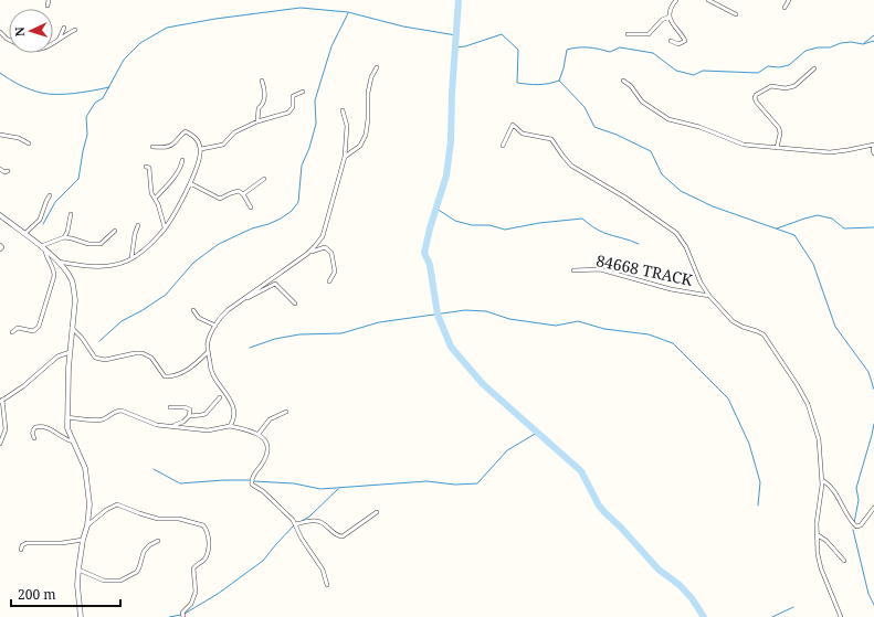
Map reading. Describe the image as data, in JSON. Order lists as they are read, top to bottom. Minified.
{"streets":{"street":["84668 TRACK"]},"scale_bar":"200 m","north":"left"}
